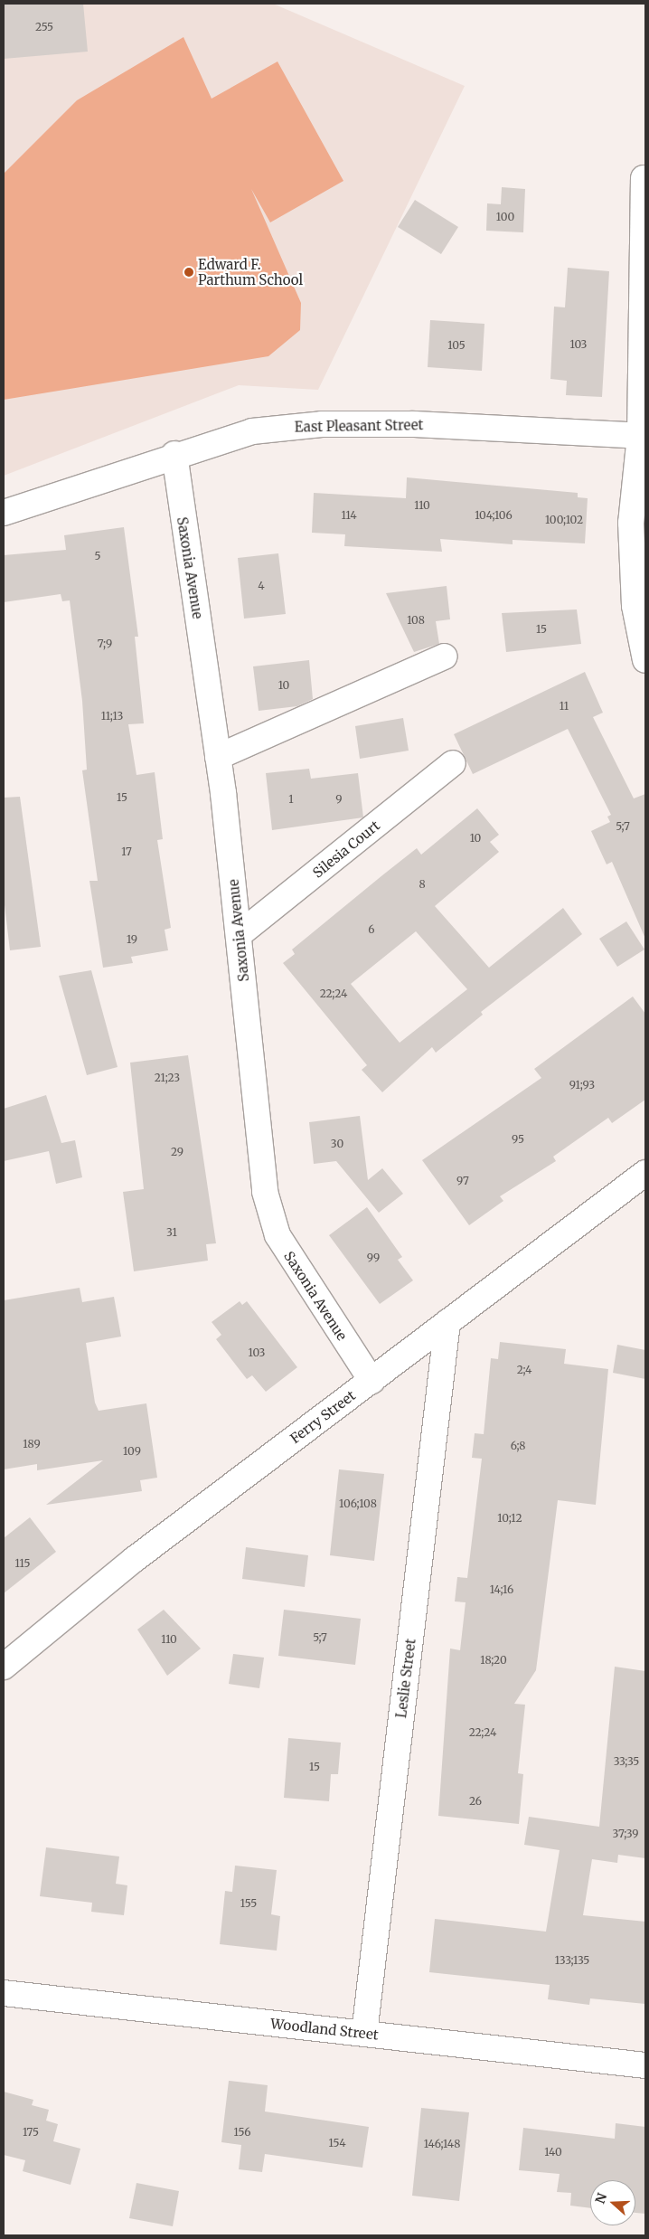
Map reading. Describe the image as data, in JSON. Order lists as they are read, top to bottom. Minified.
{"streets":{"street":["East Pleasant Street","Saxonia Avenue","Silesia Court","Ferry Street","Leslie Street","Woodland Street"]},"crossings":[["East Pleasant Street","Saxonia Avenue"],["Saxonia Avenue","Silesia Court"],["Saxonia Avenue","Ferry Street"],["Ferry Street","Leslie Street"],["Leslie Street","Woodland Street"]],"places":["Edward F. Parthum School"],"house_numbers":["255","100","103","105","110","114","104;106","100;102","5","4","108","15","7;9","10","11","11;13","15","1","9","5;7","10","17","8","6","19","22;24","21;23","91;93","95","30","29","97","31","99","103","2;4","189","6;8","109","106;108","10;12","115","14;16","5;7","110","18;20","22;24","33;35","15","26","37;39","155","133;135","175","156","154","146;148","140"],"north":"left"}
